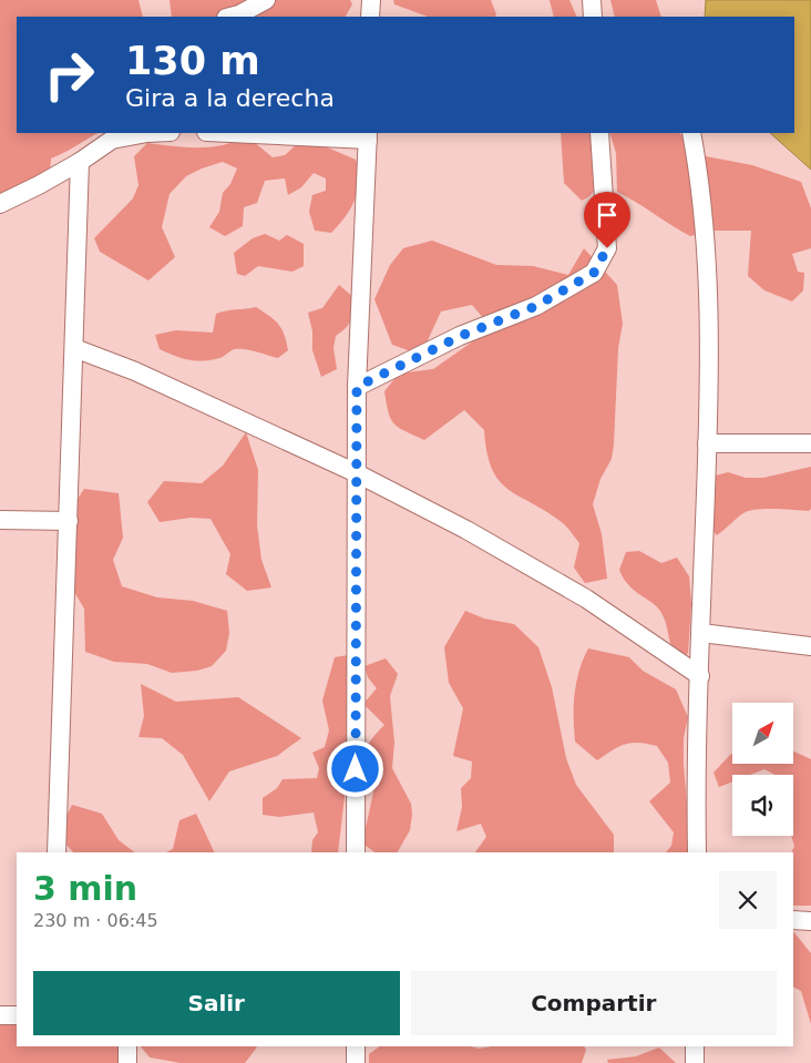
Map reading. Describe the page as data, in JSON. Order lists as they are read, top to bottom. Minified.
{"north":"top right","page":{"turn":["130 m","Gira a la derecha"],"heading":["3 min","230 m · 06:45"],"buttons":["Salir","Compartir"]}}
